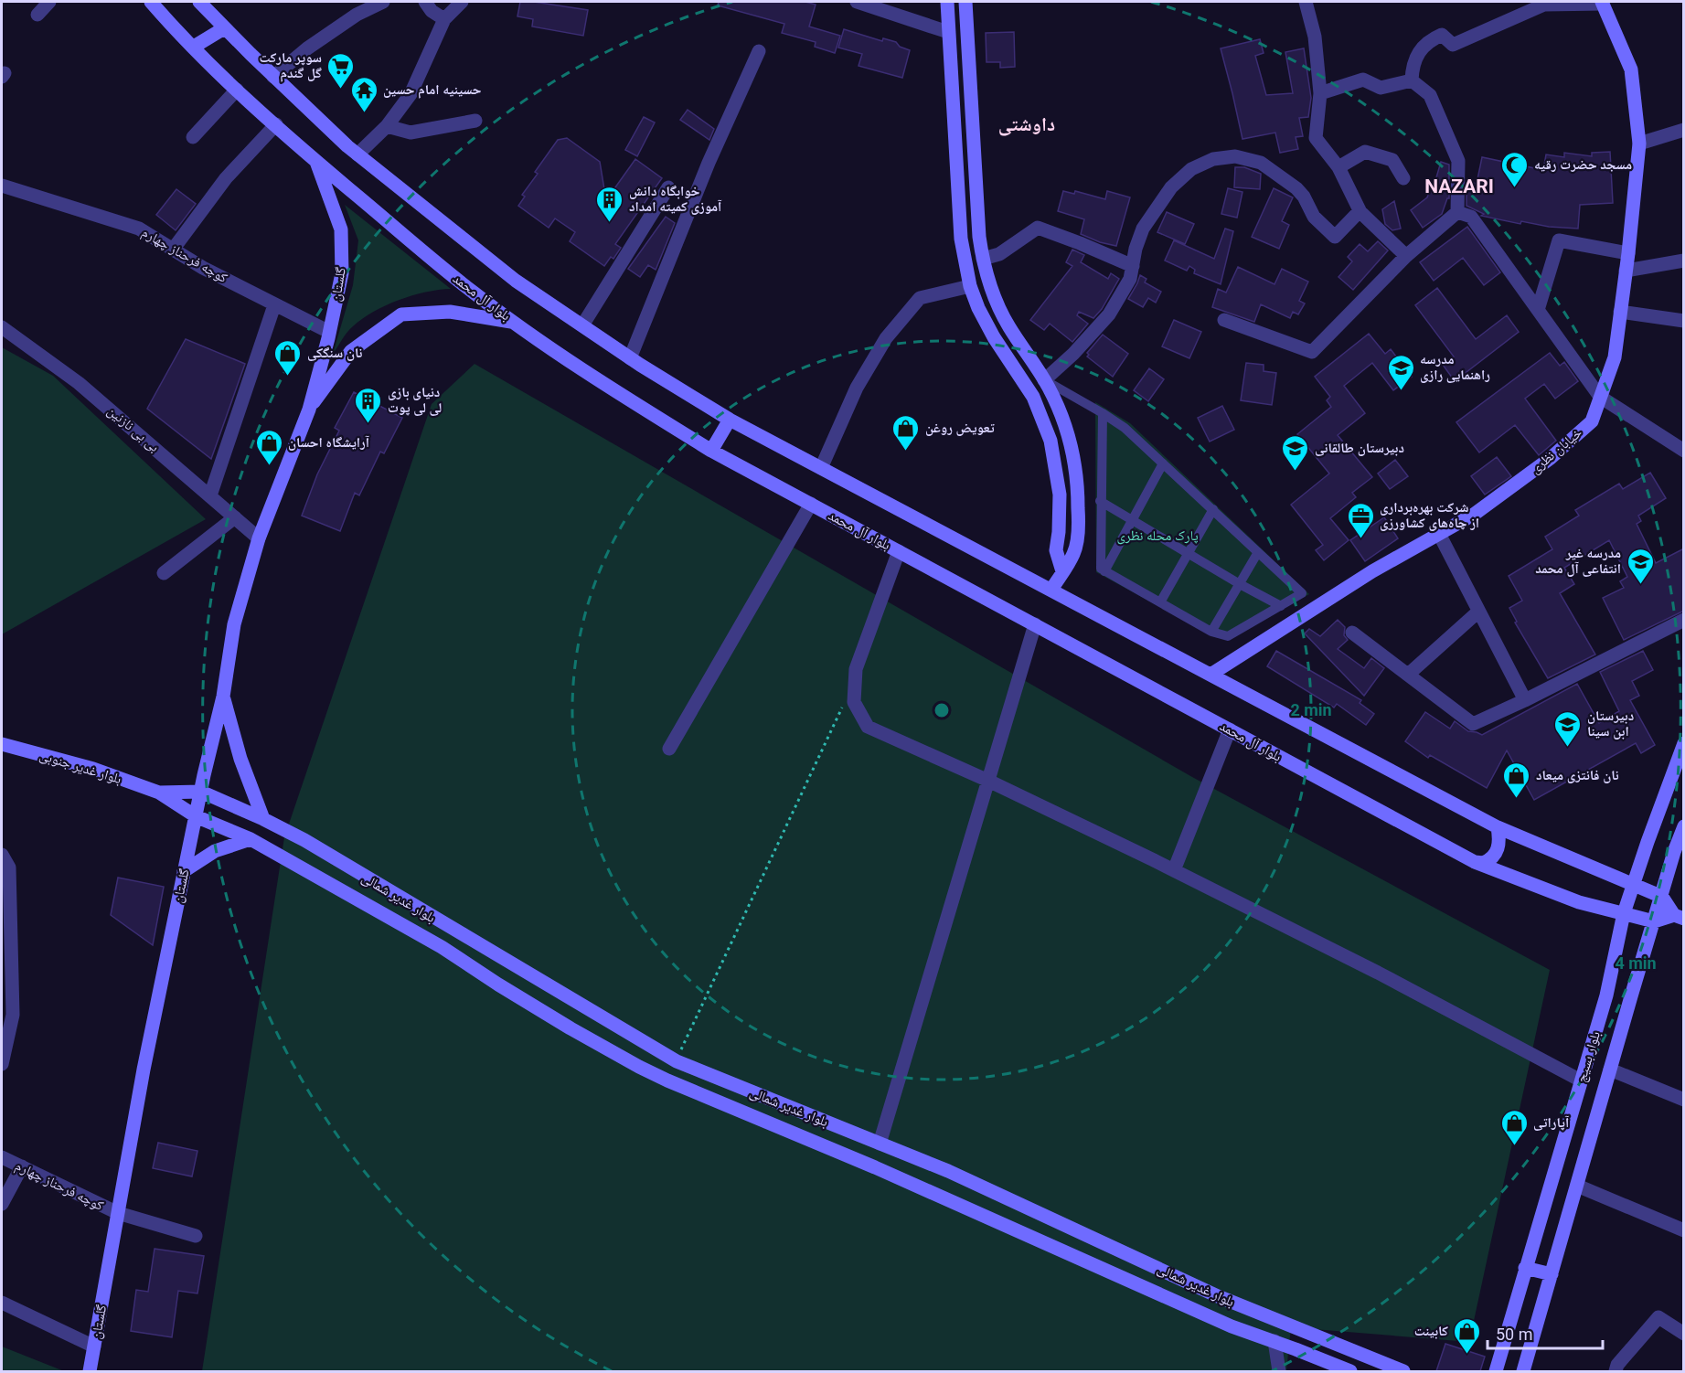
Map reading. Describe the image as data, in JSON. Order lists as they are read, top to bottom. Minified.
{"streets":{"main road":["گلستان","بلوار آل محمد","خیابان نظری","بلوار غدیر جنوبی","بلوار غدیر شمالی","بلوار بسیج"],"street":["کوچه فرحناز چهارم","بی بی نازنین"]},"crossings":[["کوچه فرحناز چهارم","گلستان"],["گلستان","بلوار آل محمد"],["گلستان","بی بی نازنین"],["گلستان","بلوار غدیر جنوبی"],["گلستان","بلوار غدیر شمالی"],["بلوار آل محمد","بلوار بسیج"],["بلوار غدیر جنوبی","بلوار غدیر شمالی"]],"districts":["داوشتی","NAZARI"],"parks":["پارک محله نظری"],"places":{"supermarket":["سوپر مارکت گل گندم"],"temple":["حسینیه امام حسین"],"mosque":["مسجد حضرت رقیه"],"building":["خوابگاه دانش آموزی کمیته امداد","دنیای بازی لی لی پوت"],"shop":["نان سنگکی","تعویض روغن","آرایشگاه احسان","نان فانتزی میعاد","آپاراتی","کابینت"],"school or university":["مدرسه راهنمایی رازی","دبیرستان طالقانی","مدرسه غیر انتفاعی آل محمد","دبیرستان ابن سینا"],"office":["شرکت بهره‌برداری از چاه‌های کشاورزی"]},"scale_bar":"50 m","rings":["2 min","4 min"]}
